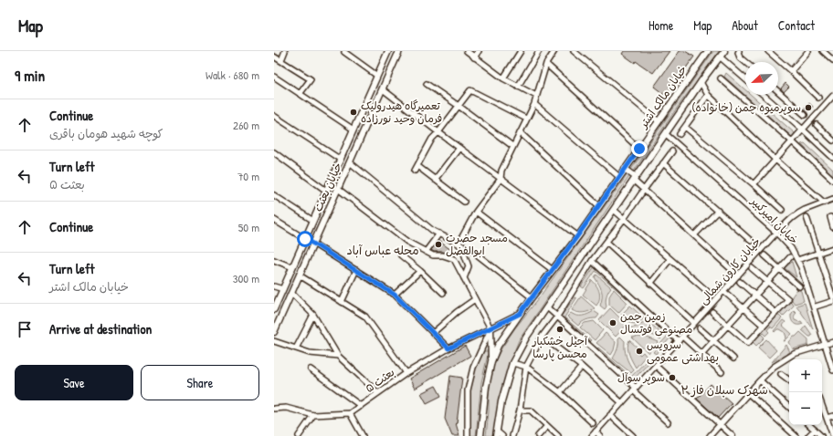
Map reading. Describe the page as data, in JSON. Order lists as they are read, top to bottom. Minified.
{"streets":{"main road":["خیابان مالک اشتر","خیابان بعثت"],"street":["خیابان امیرکبیر","خیابان کارون شمالی","بعثت ۵"]},"crossings":[["خیابان مالک اشتر","خیابان امیرکبیر"],["خیابان امیرکبیر","خیابان کارون شمالی"]],"districts":["محله عباس آباد","شهرک سبلان فاز ۲"],"places":["سوپرمیوه چمن (خانواده)","تعمیرگاه هیدرولیک فرمان وحید نورزاده","مسجد حضرت ابوالفضل","زمین چمن مصنوعی فوتسال","آجیل خشکبار محسن پارسا","سرویس بهداشتی عمومی","سوپر سوآل"],"north":"bottom left","page":{"header":"Map","nav":["Home","Map","About","Contact"],"heading":["9 min","Walk · 680 m"],"list":[["Continue","کوچه شهید هومان باقری","260 m"],["Turn left","بعثت ۵","70 m"],["Continue","50 m"],["Turn left","خیابان مالک اشتر","300 m"],"Arrive at destination"],"buttons":["Save","Share"],"map_buttons":["+","−"]}}
